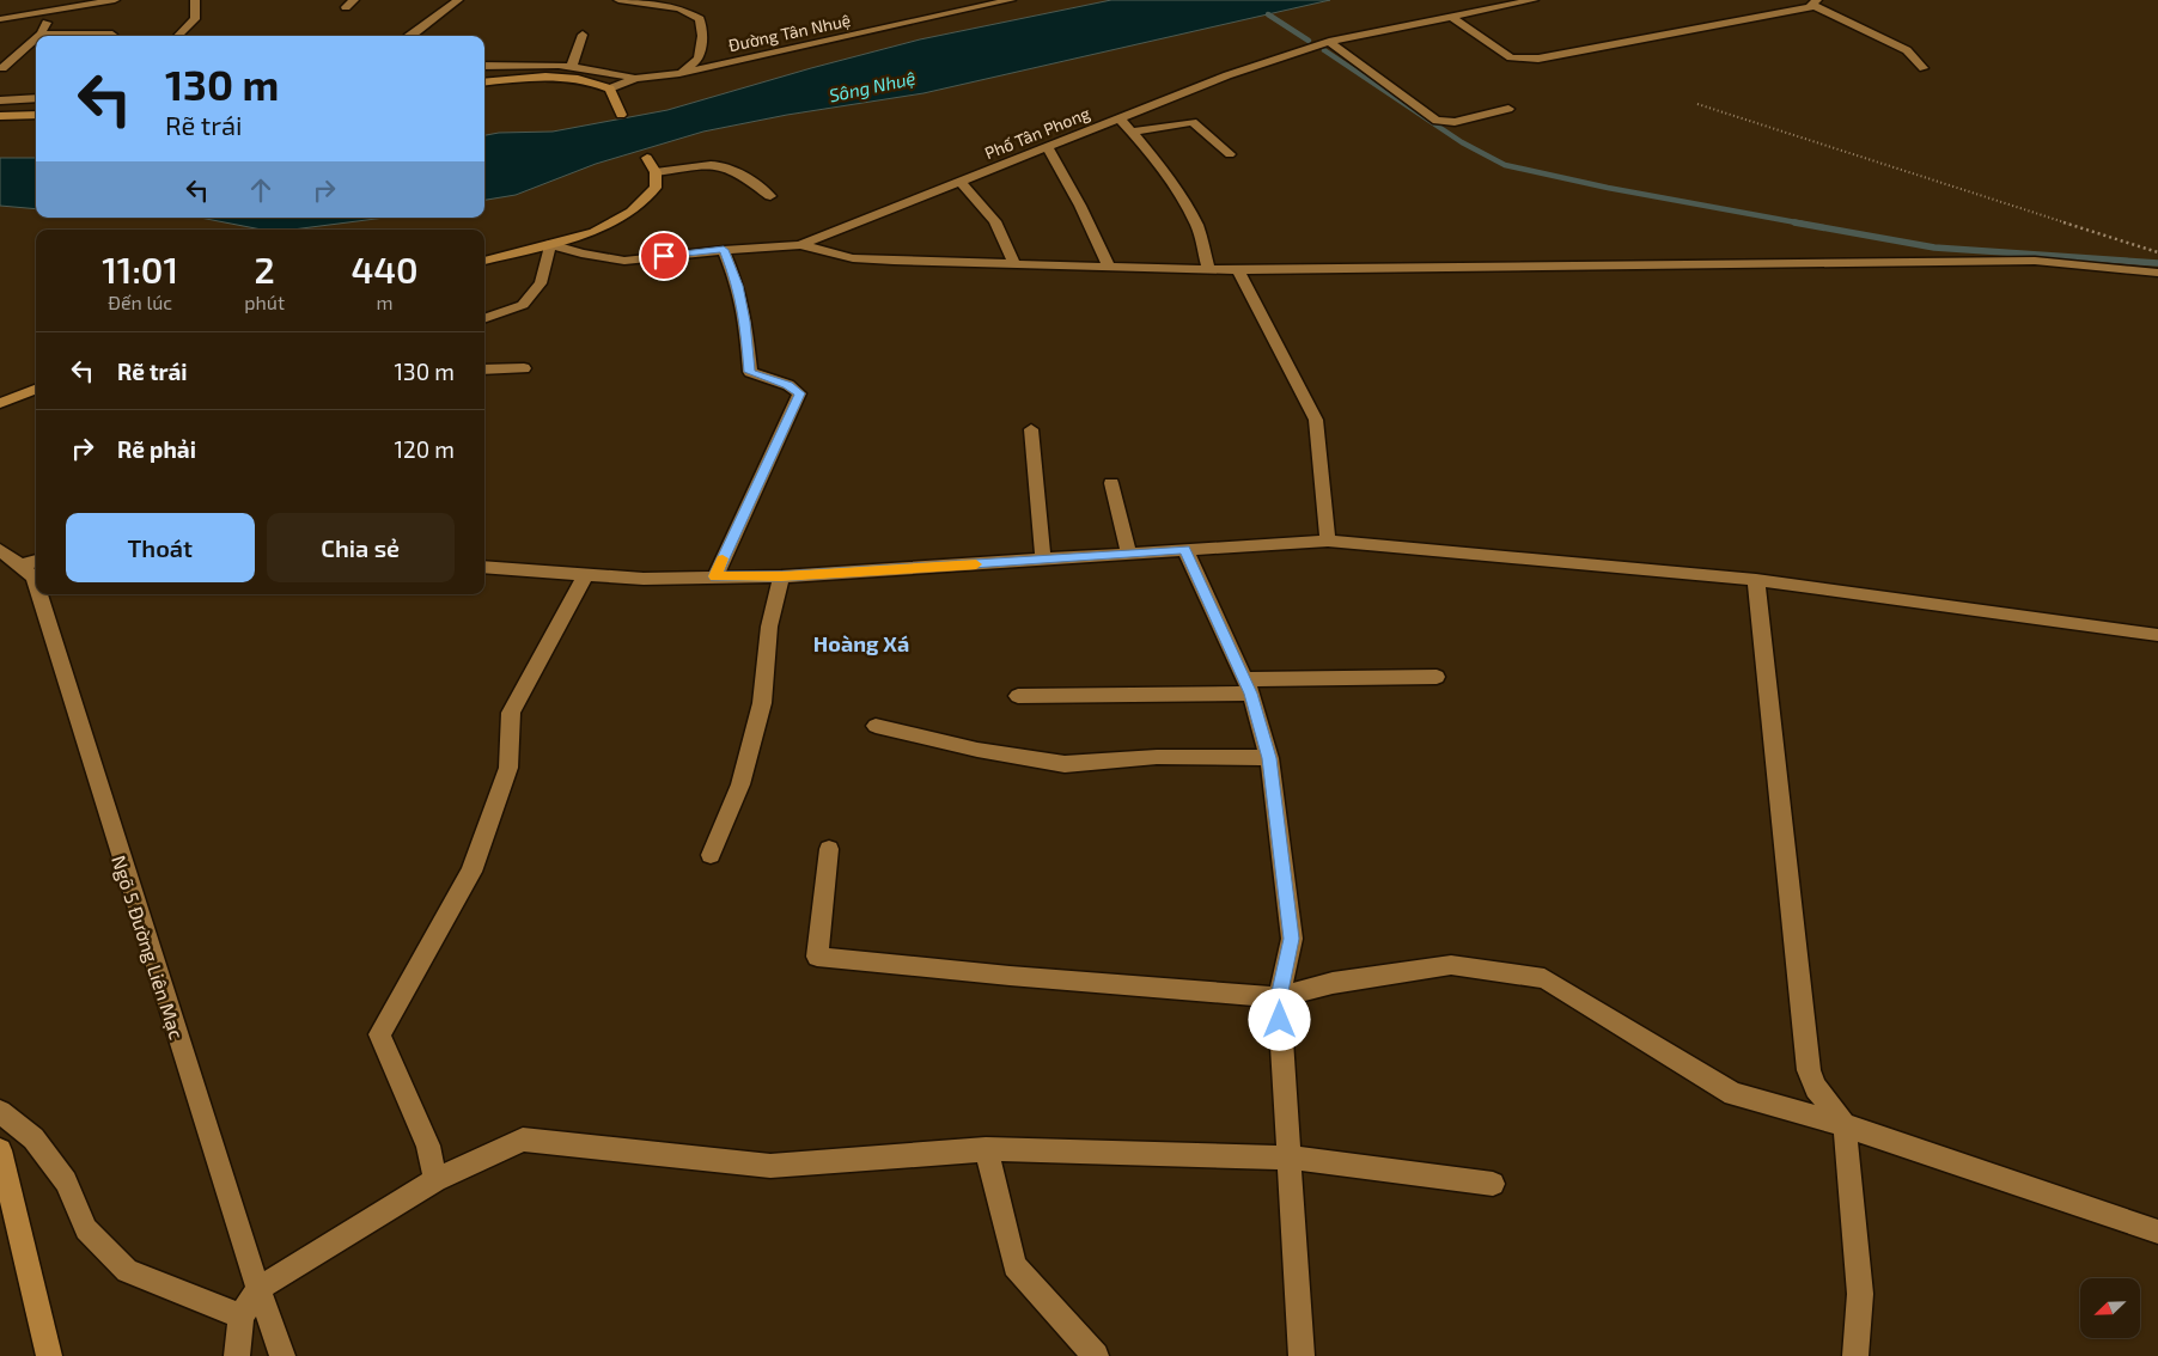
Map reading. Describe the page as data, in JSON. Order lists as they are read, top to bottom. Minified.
{"streets":{"street":["Đường Tân Nhuệ","Phố Tân Phong","Ngõ 5 Đường Liên Mạc"]},"districts":["Hoàng Xá"],"water":["Sông Nhuệ"],"north":"bottom left","page":{"turn":["130 m","Rẽ trái"],"eta":["11:01","Đến lúc","2","phút","440","m"],"list":[{"name":"Rẽ trái","value":"130 m"},{"name":"Rẽ phải","value":"120 m"}],"buttons":["Thoát","Chia sẻ"]}}
